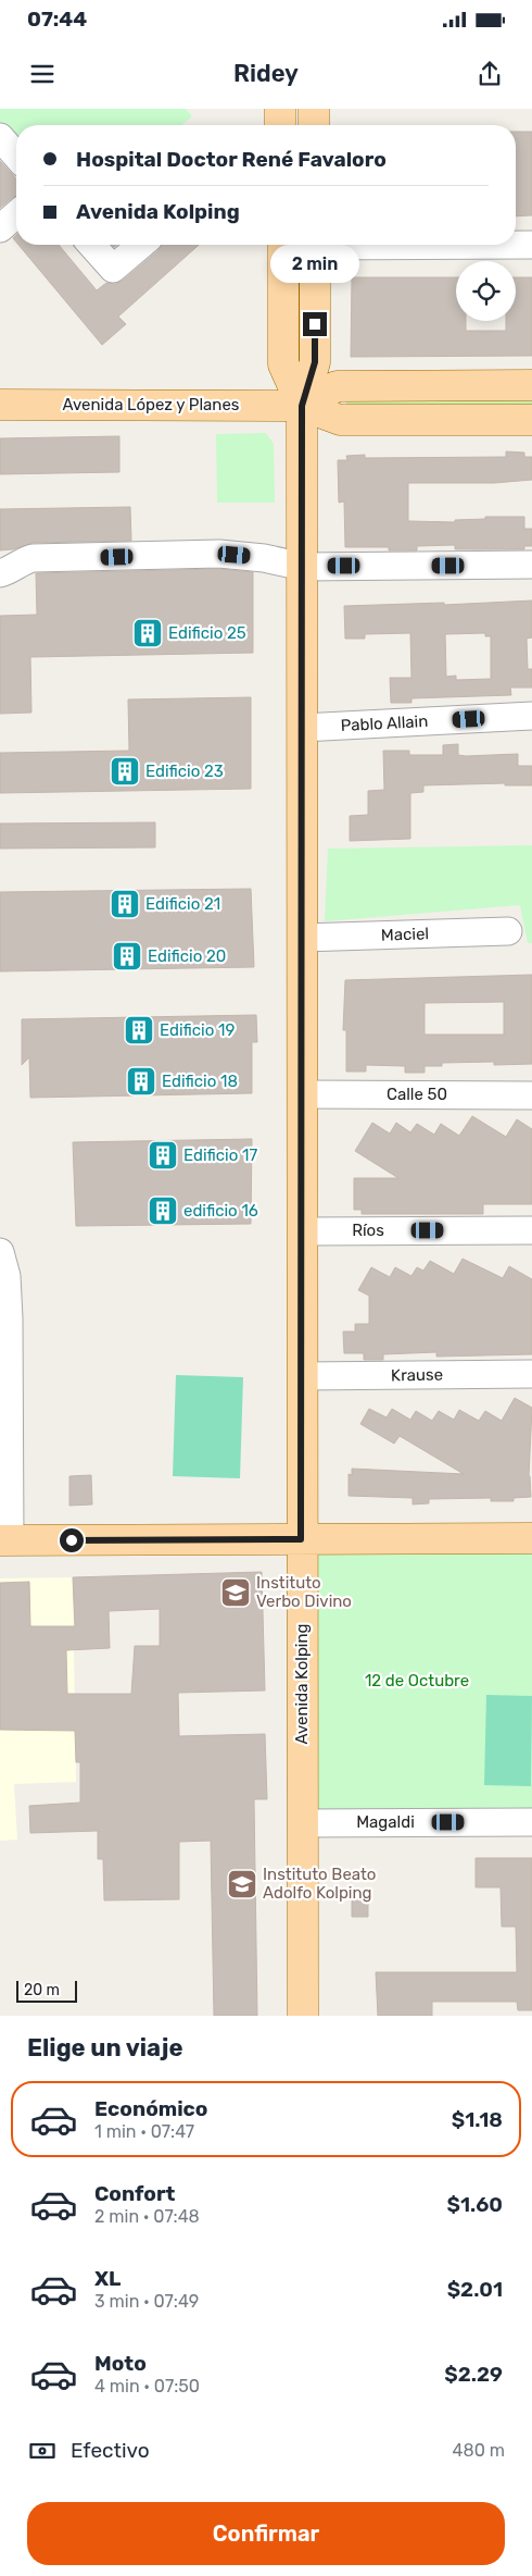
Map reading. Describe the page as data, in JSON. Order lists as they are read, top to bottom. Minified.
{"streets":{"main road":["Avenida López y Planes","Avenida Kolping"],"street":["Pablo Allain","Maciel","Calle 50","Ríos","Krause","Magaldi"]},"crossings":[["Avenida López y Planes","Avenida Kolping"],["Pablo Allain","Avenida Kolping"],["Maciel","Avenida Kolping"],["Calle 50","Avenida Kolping"],["Ríos","Avenida Kolping"],["Krause","Avenida Kolping"],["Avenida Kolping","Magaldi"]],"parks":["12 de Octubre"],"places":{"building":["Edificio 25","Edificio 23","Edificio 21","Edificio 20","Edificio 19","Edificio 18","Edificio 17","edificio 16"],"school or university":["Instituto Verbo Divino","Instituto Beato Adolfo Kolping"]},"scale_bar":"20 m","page":{"status":"07:44","header":"Ridey","banner":["Hospital Doctor René Favaloro","Avenida Kolping"],"bubble":"2 min","scale":"20 m","heading":"Elige un viaje","list":[{"name":"Económico","note":"1 min · 07:47","value":"$1.18"},{"name":"Confort","note":"2 min · 07:48","value":"$1.60"},{"name":"XL","note":"3 min · 07:49","value":"$2.01"},{"name":"Moto","note":"4 min · 07:50","value":"$2.29"}],"pay":["Efectivo","480 m"],"buttons":"Confirmar"}}
